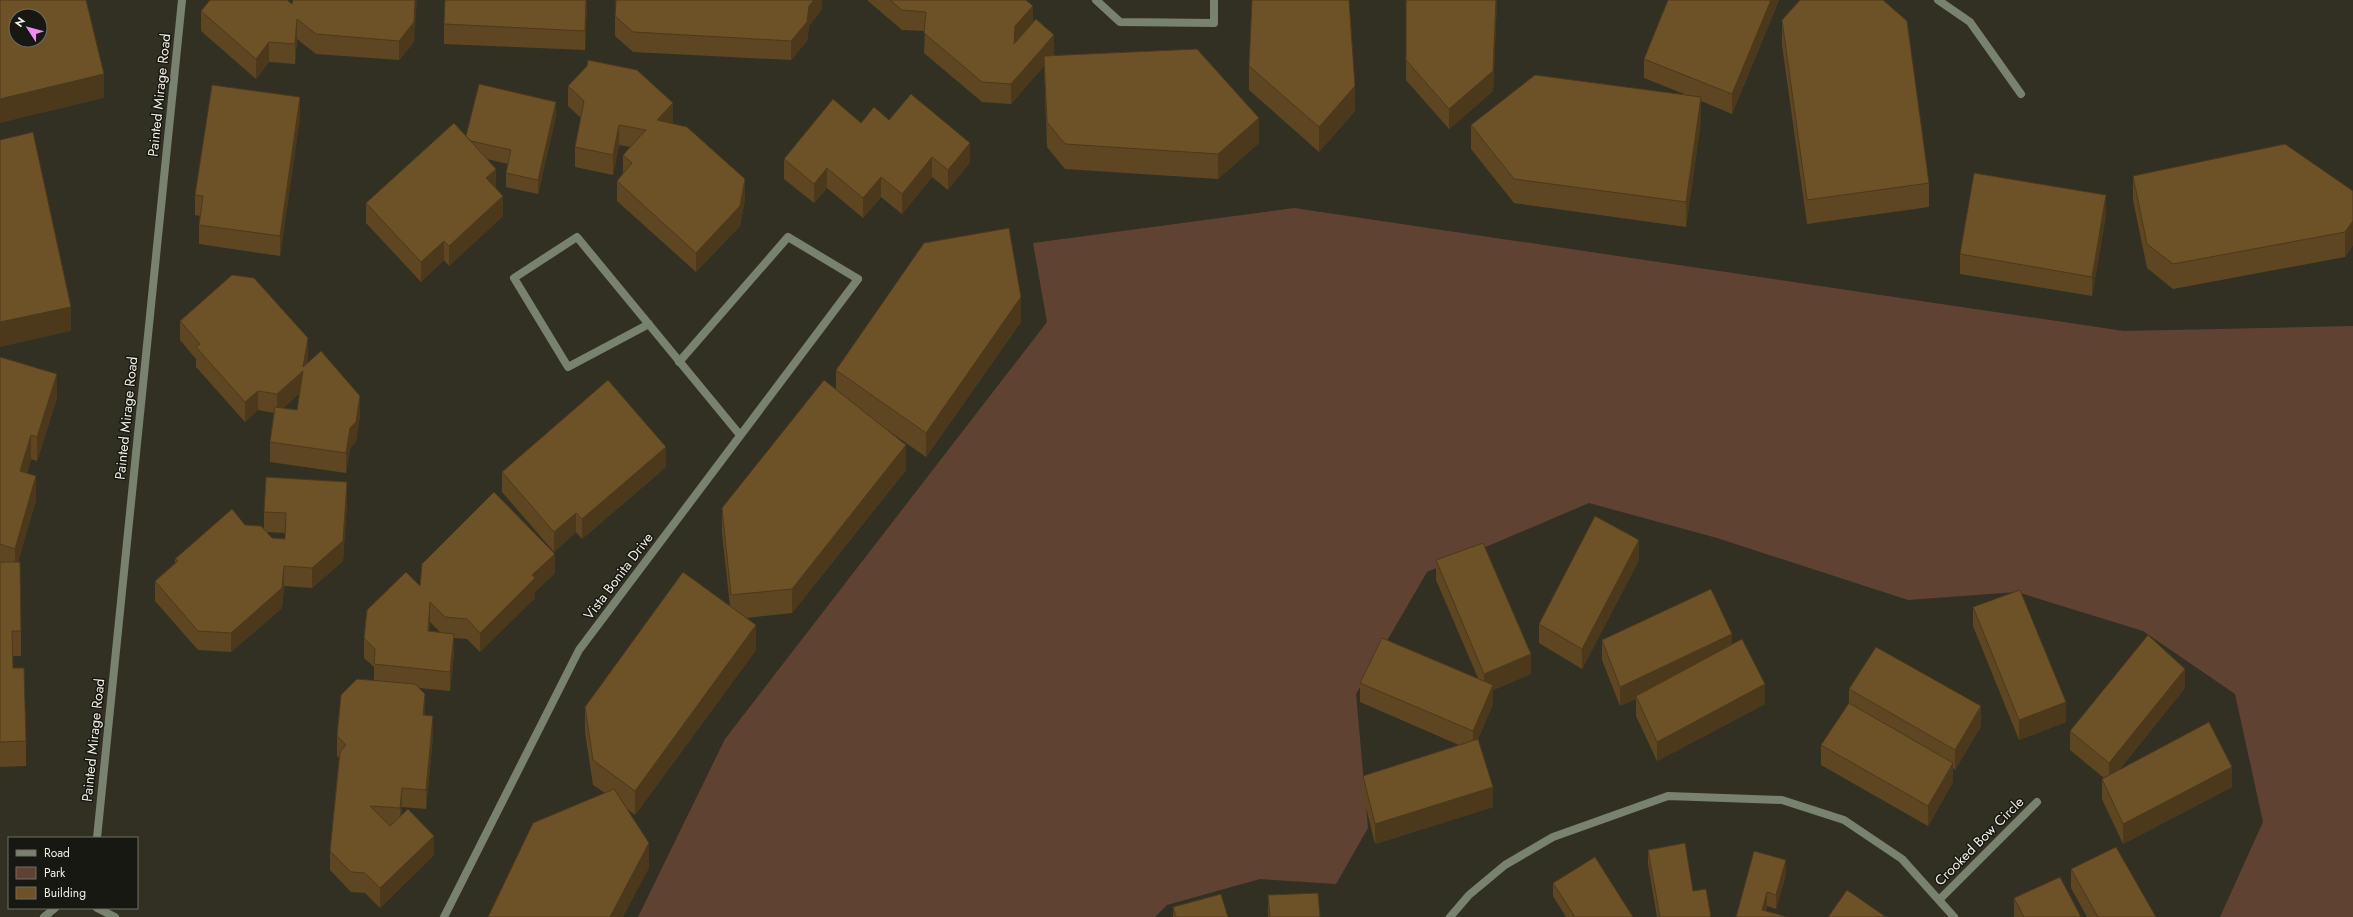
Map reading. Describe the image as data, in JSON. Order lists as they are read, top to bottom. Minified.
{"streets":{"street":["Painted Mirage Road","Vista Bonita Drive","Crooked Bow Circle"]},"legend":["Road","Park","Building"],"north":"top left"}
